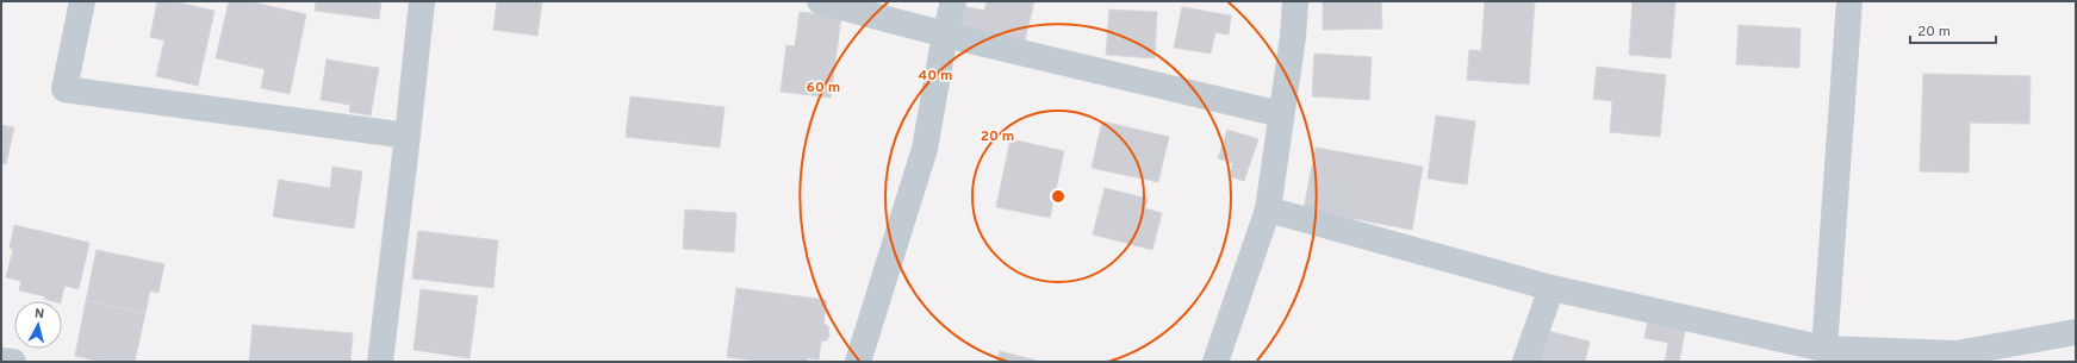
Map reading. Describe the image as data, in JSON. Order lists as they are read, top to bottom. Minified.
{"scale_bar":"20 m","north":"top","rings":["40 m","60 m","20 m"]}
